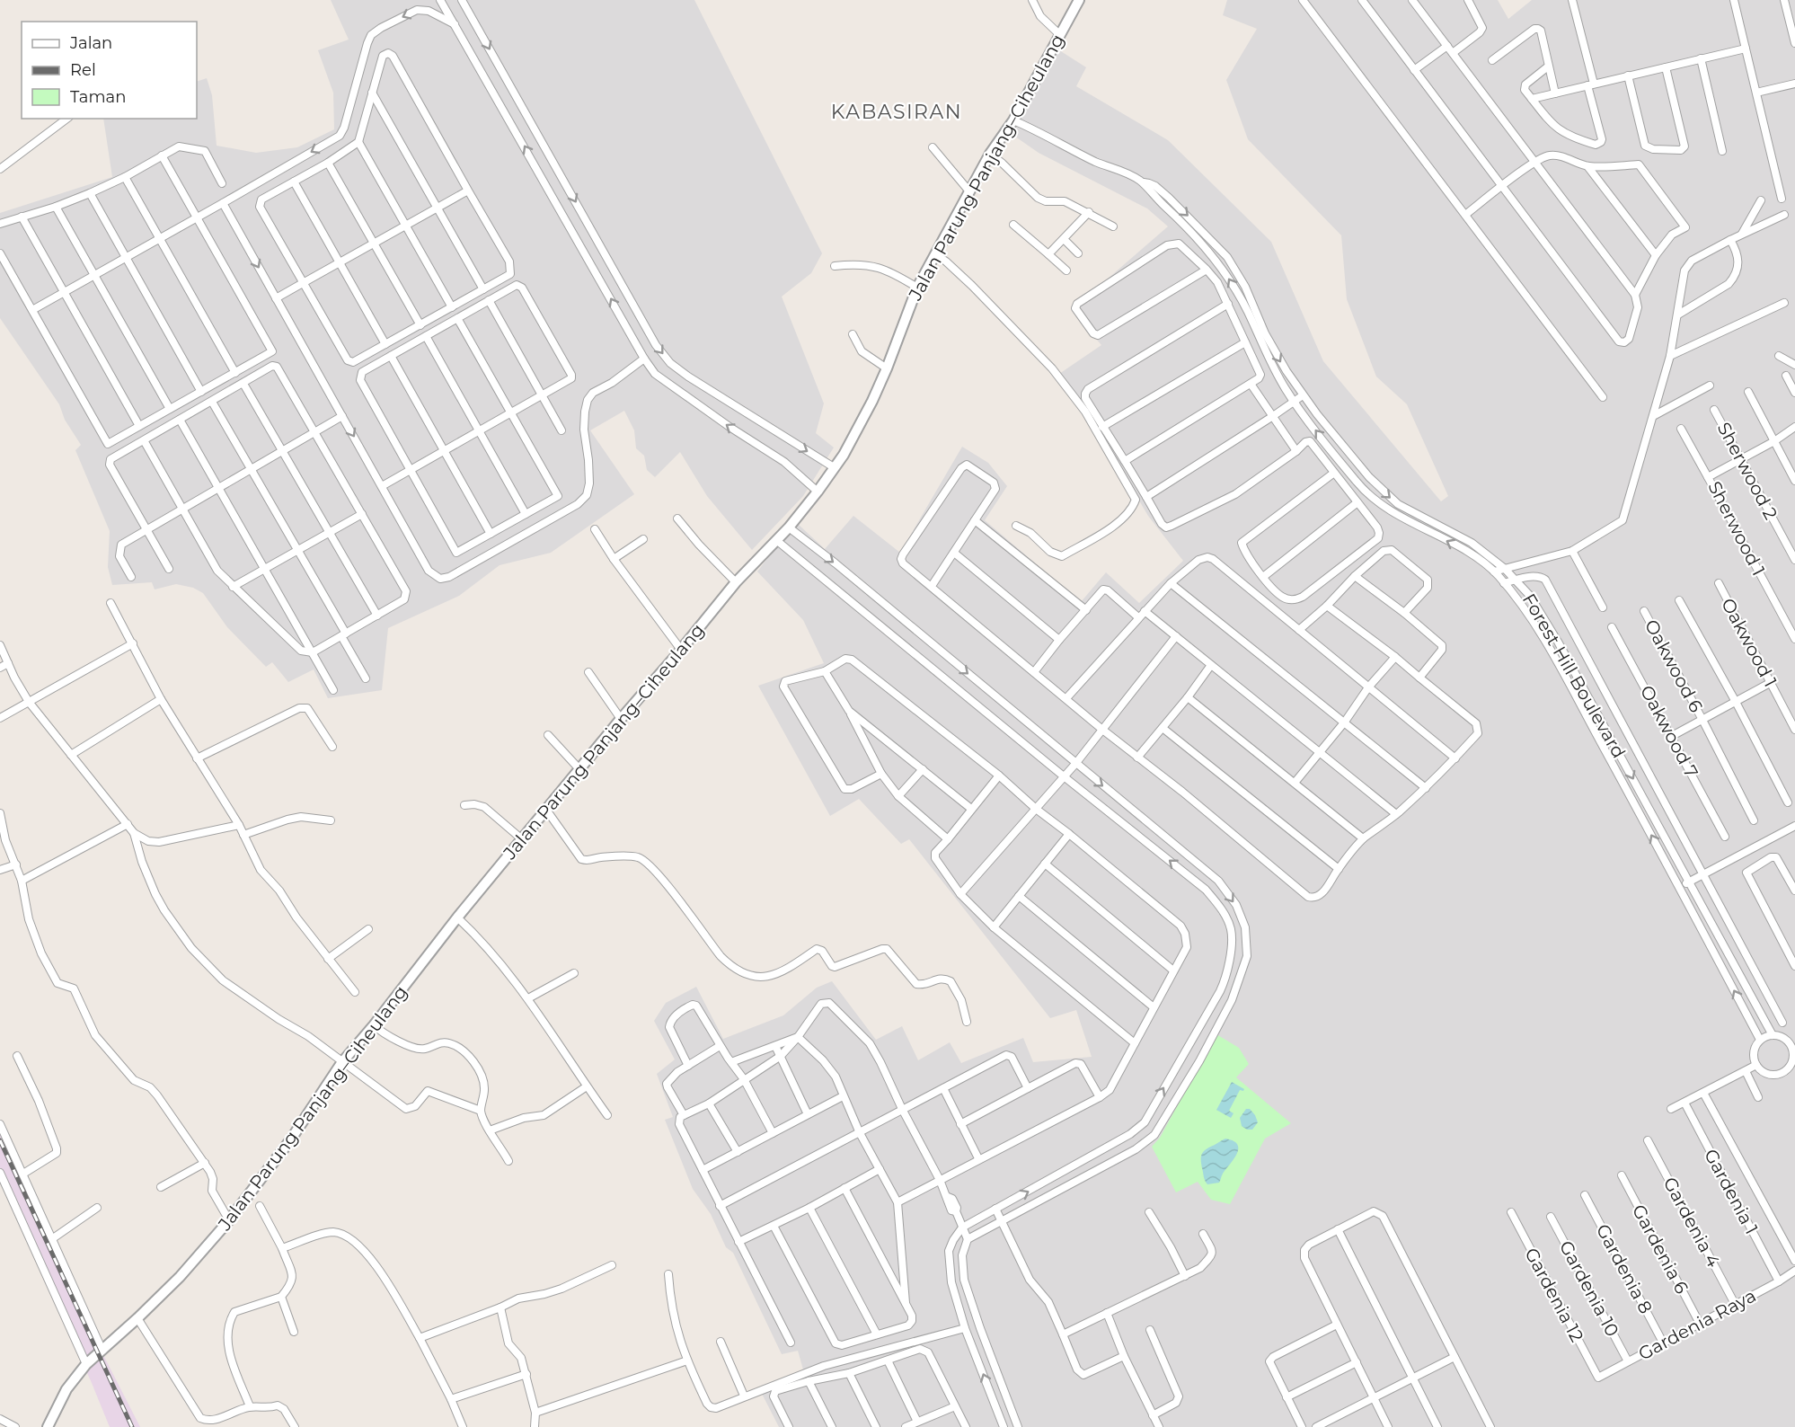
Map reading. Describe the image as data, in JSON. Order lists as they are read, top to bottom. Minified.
{"streets":{"street":["Jalan Parung Panjang–Ciheulang","Sherwood 2","Sherwood 1","Oakwood 1","Oakwood 6","Forest Hill Boulevard","Oakwood 7","Gardenia 1","Gardenia 4","Gardenia 6","Gardenia 8","Gardenia 10","Gardenia 12","Gardenia Raya"]},"crossings":[["Jalan Parung Panjang–Ciheulang","Forest Hill Boulevard"],["Sherwood 2","Sherwood 1"],["Gardenia 1","Gardenia Raya"],["Gardenia 4","Gardenia Raya"],["Gardenia 6","Gardenia Raya"],["Gardenia 8","Gardenia Raya"],["Gardenia 10","Gardenia Raya"],["Gardenia 12","Gardenia Raya"]],"districts":["KABASIRAN"],"legend":["Jalan","Rel","Taman"]}
